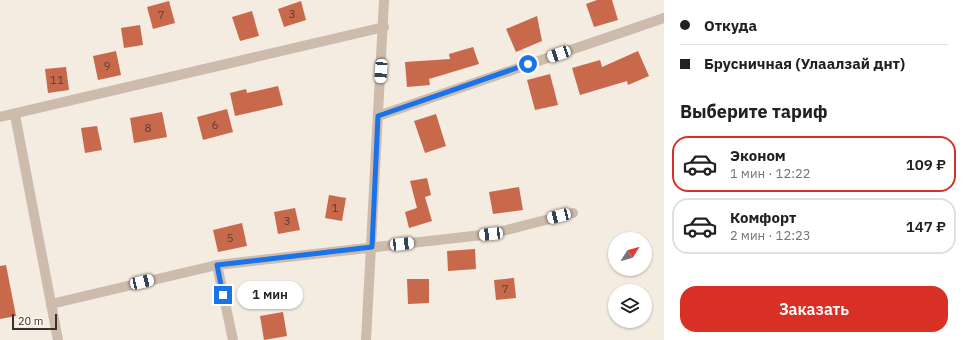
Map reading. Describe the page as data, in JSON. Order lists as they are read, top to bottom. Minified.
{"house_numbers":["3","7","9","11","6","8","1","3","5","7"],"scale_bar":"20 m","north":"top right","page":{"banner":["Откуда","Брусничная (Улаалзай днт)"],"heading":"Выберите тариф","list":[{"name":"Эконом","note":"1 мин · 12:22","value":"109 ₽"},{"name":"Комфорт","note":"2 мин · 12:23","value":"147 ₽"}],"buttons":"Заказать","bubble":"1 мин","scale":"20 m"}}
